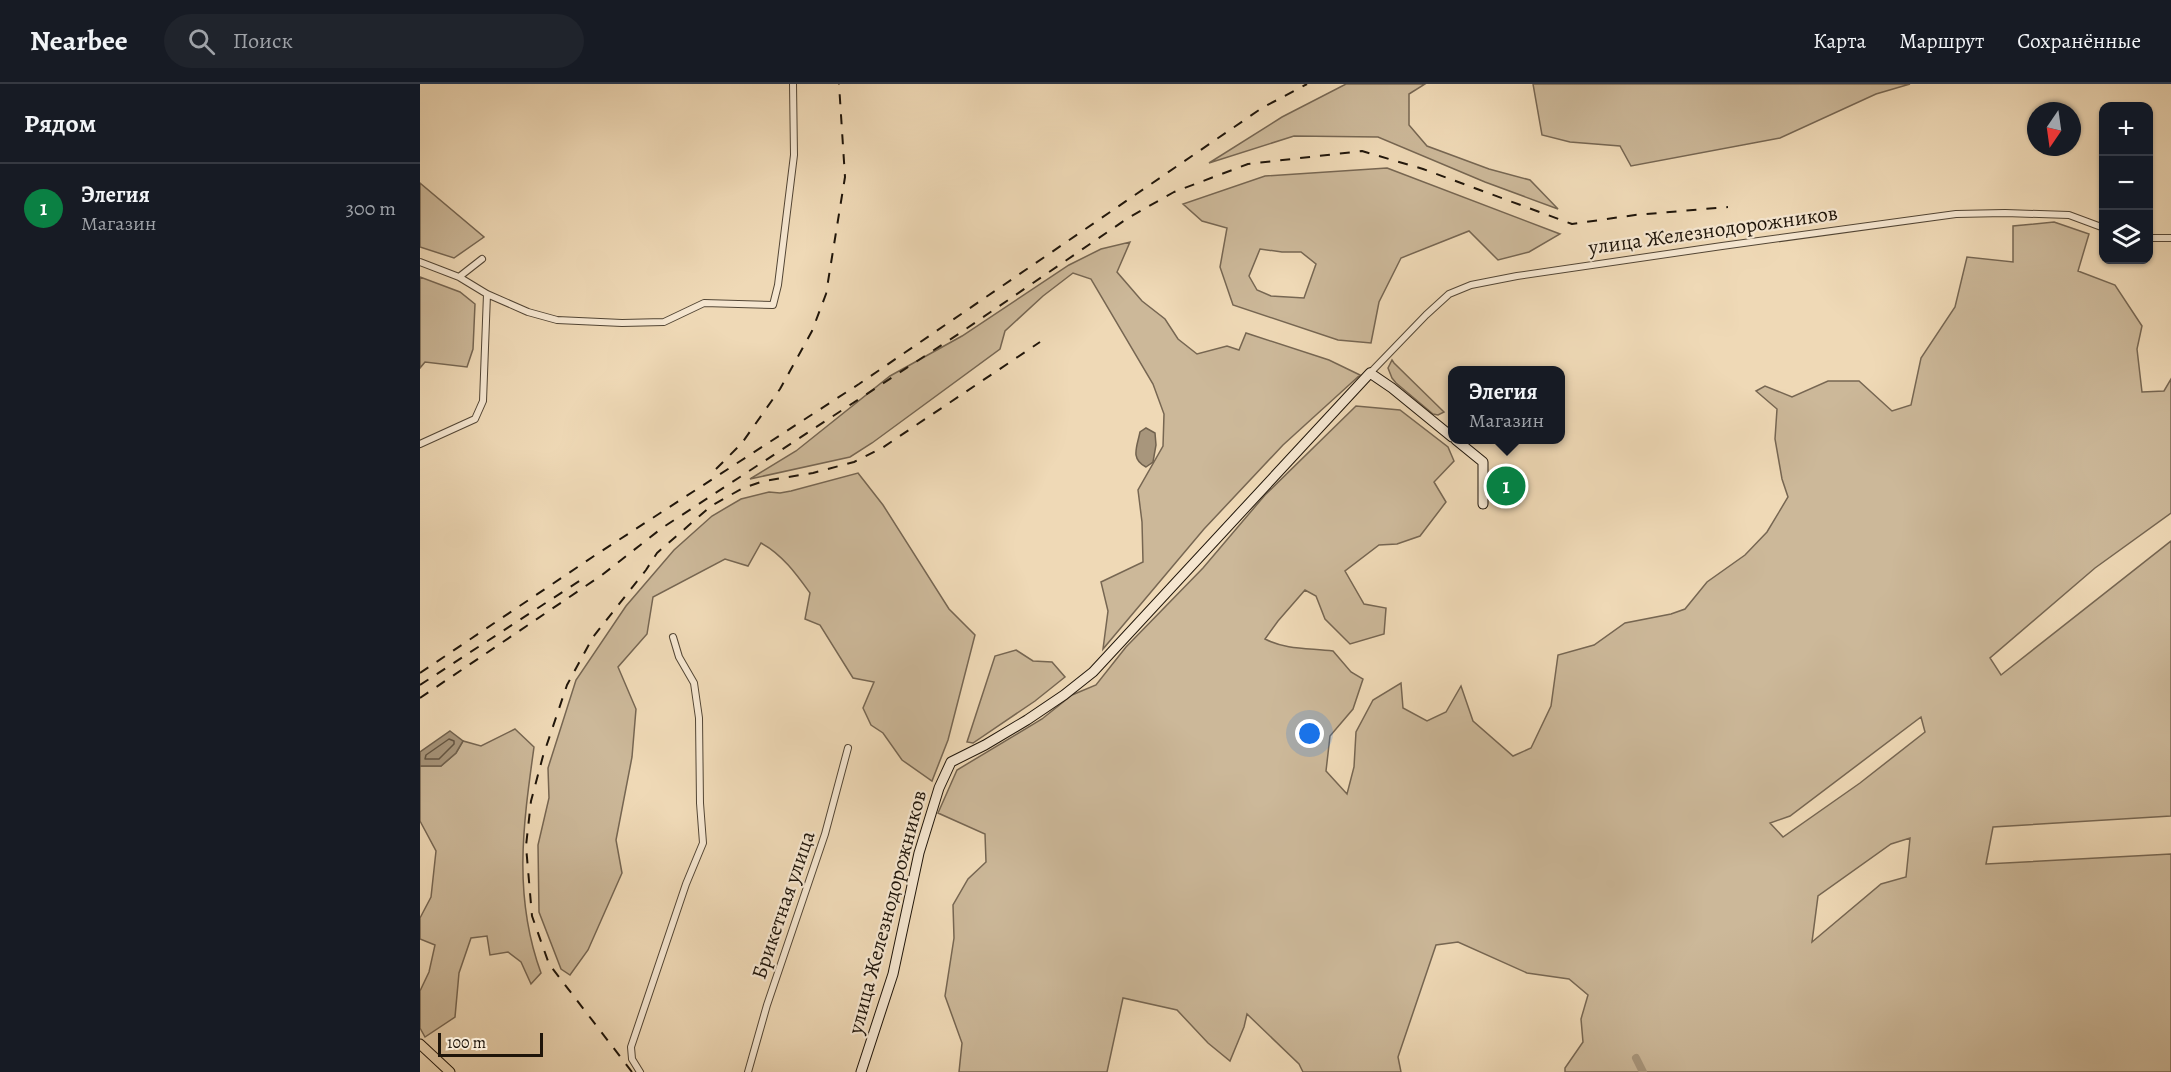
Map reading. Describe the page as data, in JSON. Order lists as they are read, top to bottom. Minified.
{"streets":{"street":["улица Железнодорожников","Брикетная улица"]},"scale_bar":"100 m","north":"bottom","page":{"header":"Nearbee","search":"Поиск","nav":["Карта","Маршрут","Сохранённые"],"heading":"Рядом","map_buttons":["+","−"],"list":[{"mark":"1","name":"Элегия","note":"Магазин","value":"300 m"}],"popup":["Элегия","Магазин"],"pins":"1","scale":"100 m"}}
